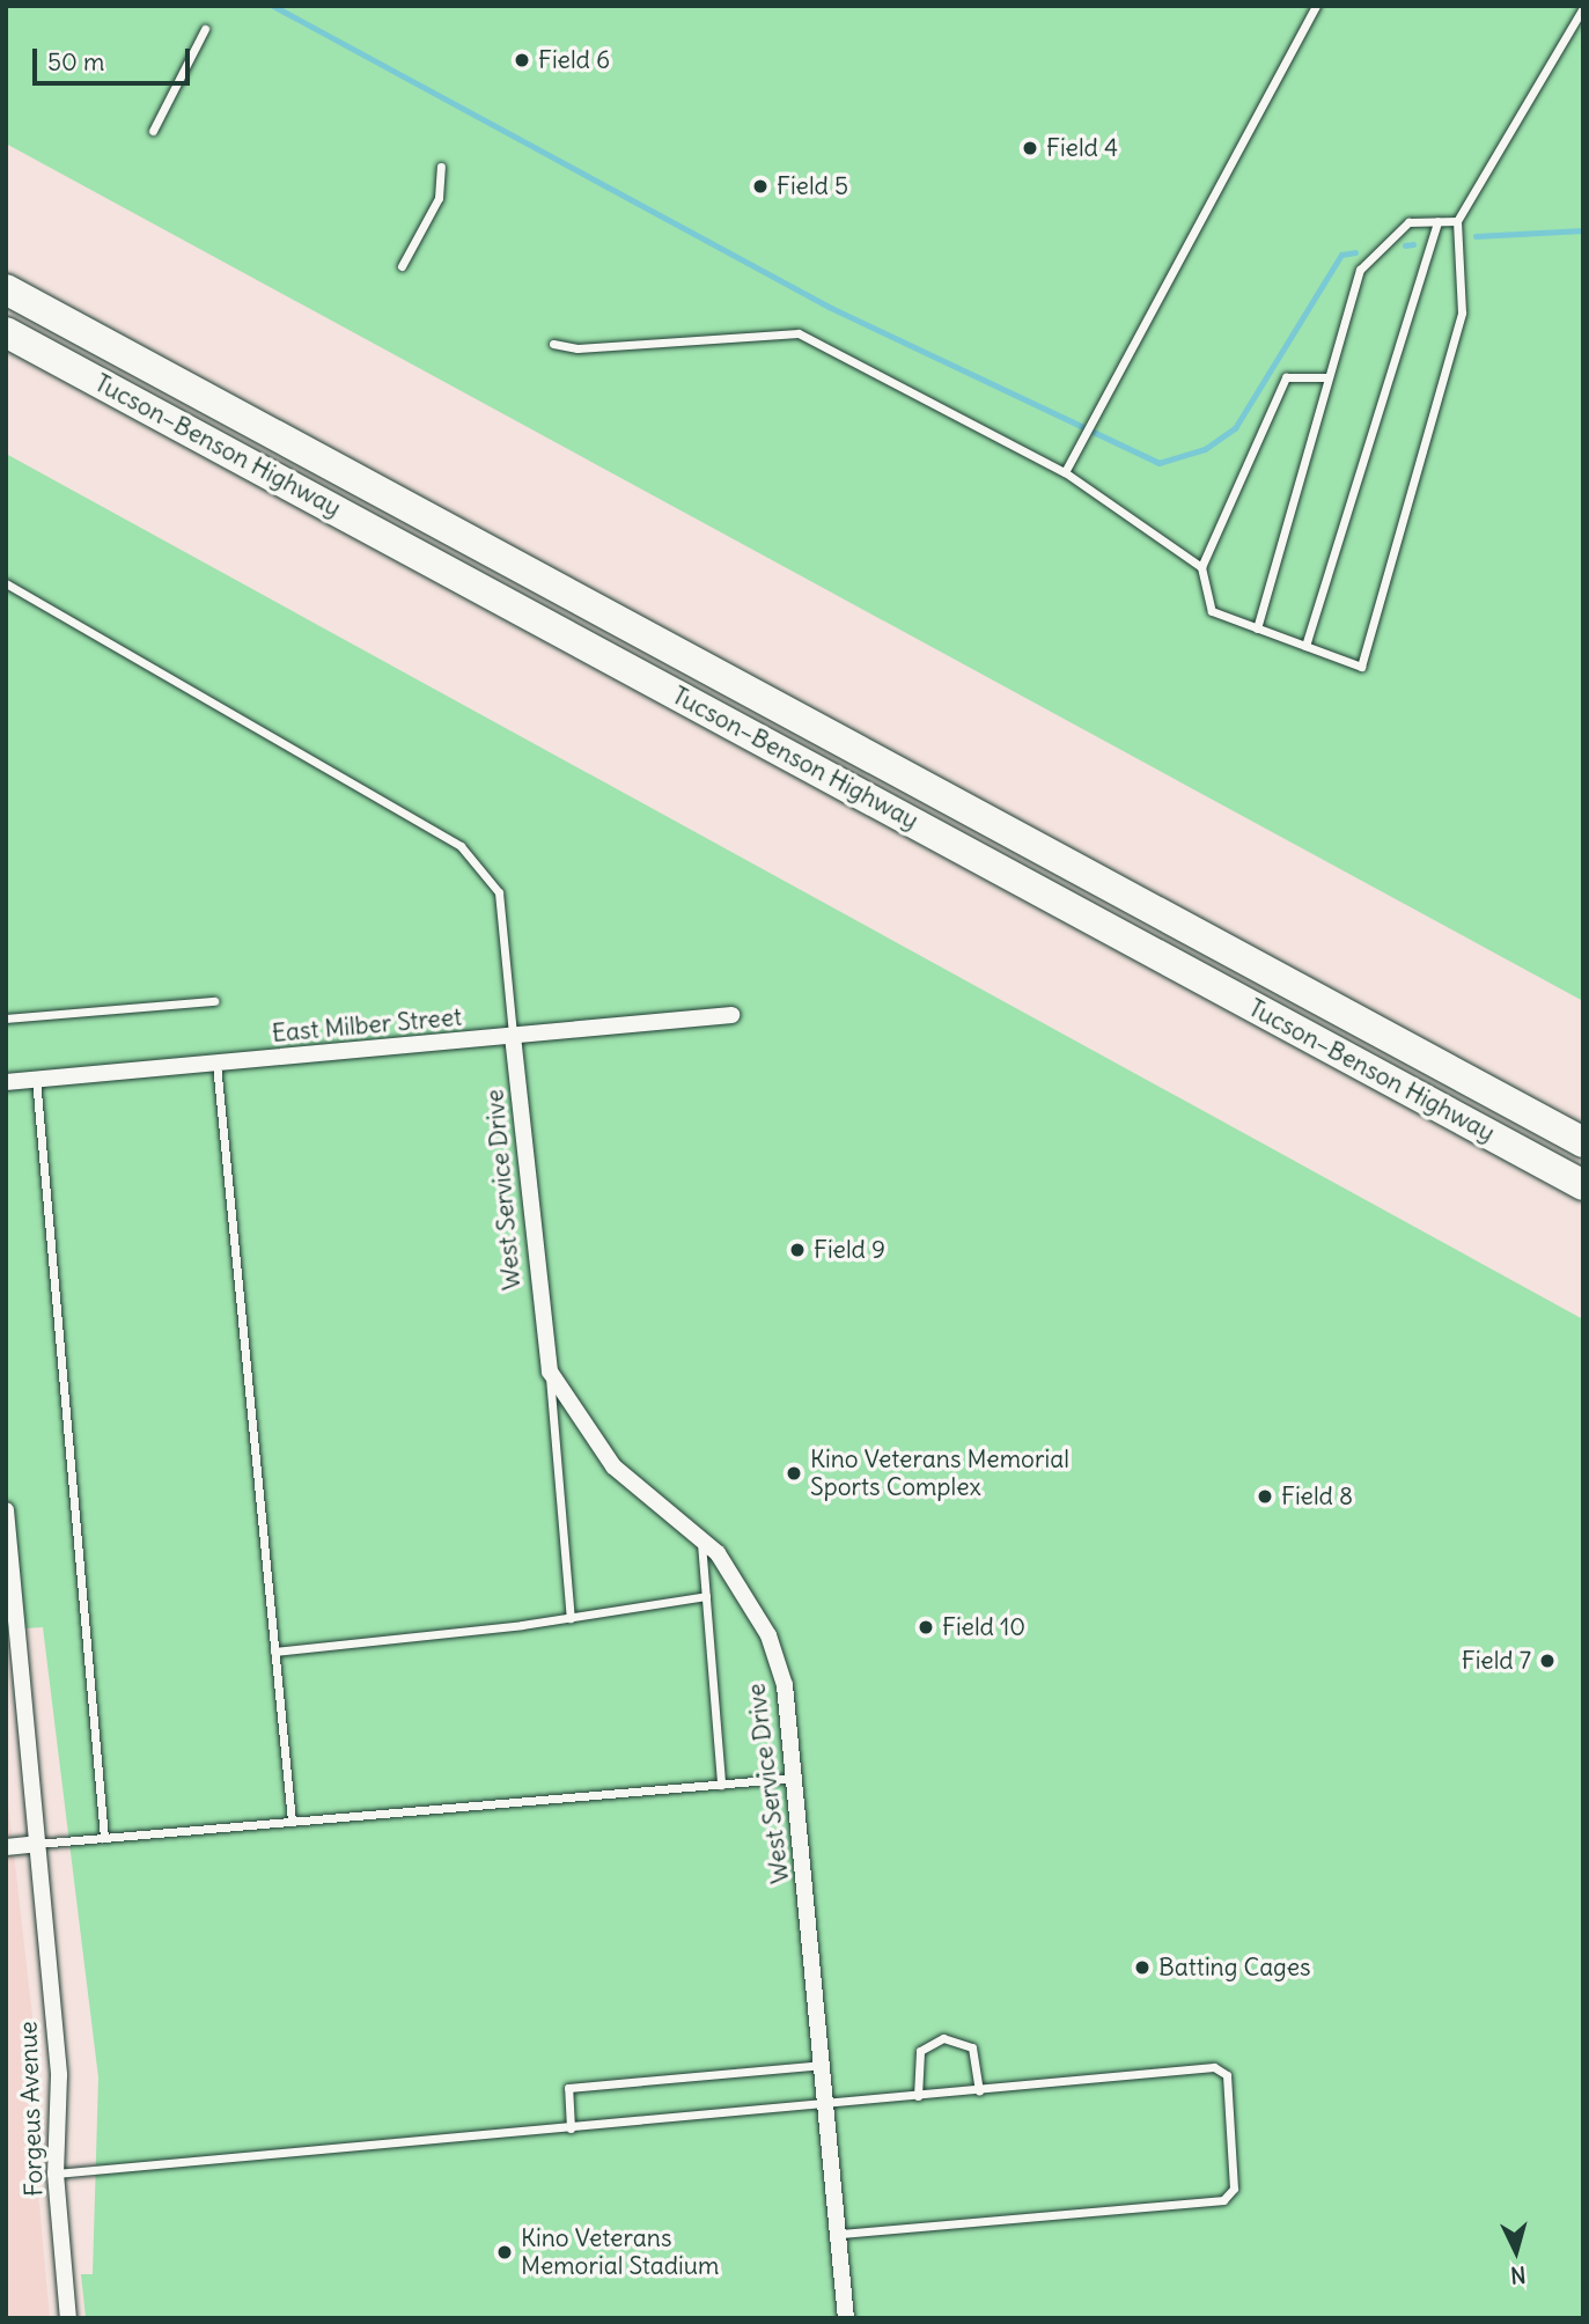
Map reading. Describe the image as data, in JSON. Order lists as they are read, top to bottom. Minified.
{"streets":{"highway":["Tucson–Benson Highway"],"street":["East Milber Street","West Service Drive","Forgeus Avenue"]},"crossings":[["East Milber Street","West Service Drive"]],"places":["Field 6","Field 4","Field 5","Field 9","Kino Veterans Memorial Sports Complex","Field 8","Field 10","Field 7","Batting Cages","Kino Veterans Memorial Stadium"],"scale_bar":"50 m","north":"bottom"}
